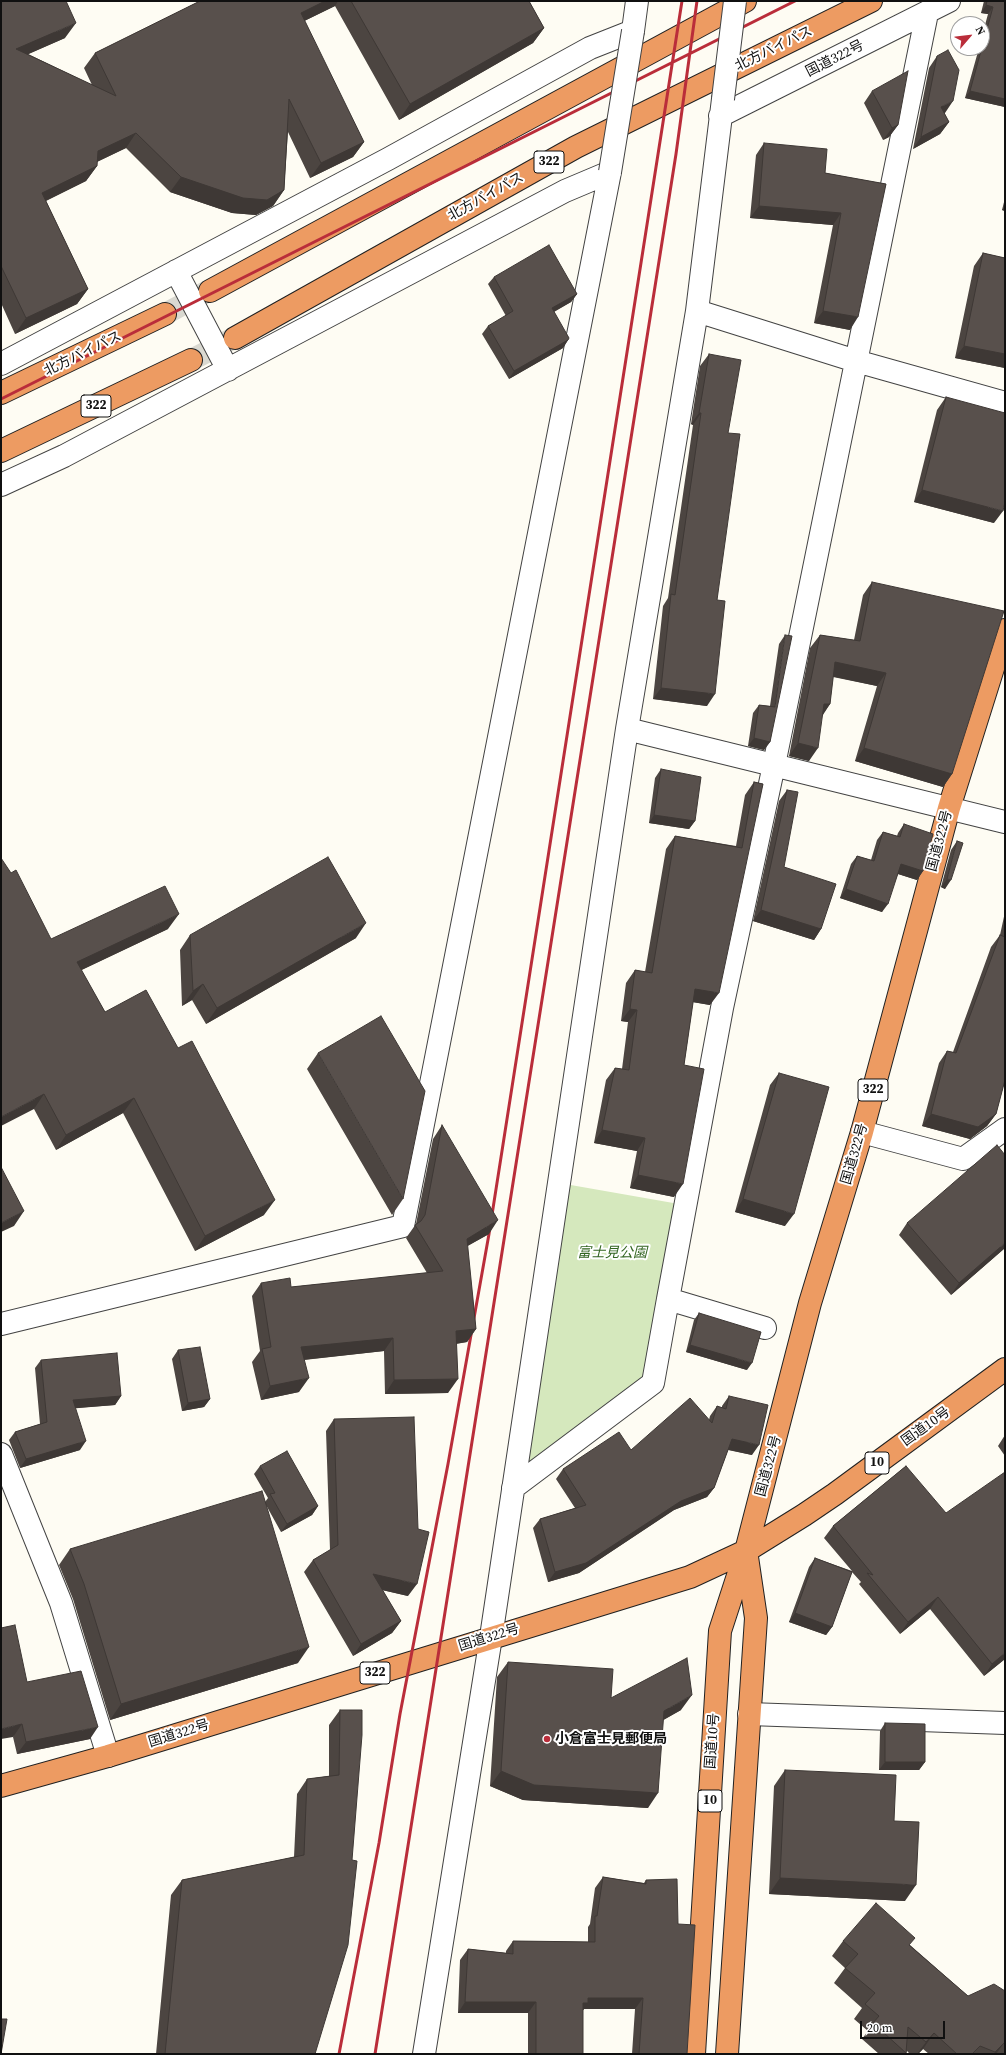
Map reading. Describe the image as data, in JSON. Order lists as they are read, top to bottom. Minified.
{"streets":{"highway":["北方バイパス","国道322号","322","国道10号","10"]},"crossings":[["国道322号","国道10号"],["国道322号","10"],["国道10号","10"]],"parks":["富士見公園"],"places":["小倉富士見郵便局"],"scale_bar":"20 m","north":"top right"}
